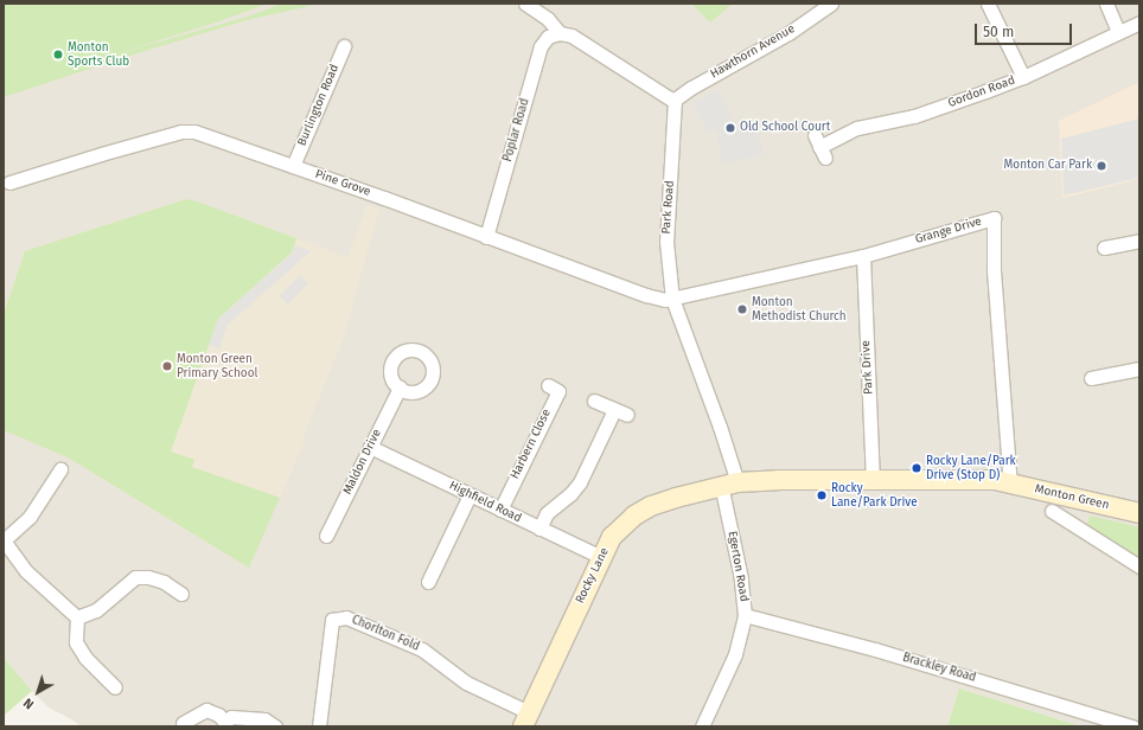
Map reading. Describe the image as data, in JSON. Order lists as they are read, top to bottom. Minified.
{"streets":{"main road":["Monton Green","Rocky Lane"],"street":["Hawthorn Avenue","Gordon Road","Burlington Road","Poplar Road","Pine Grove","Park Road","Grange Drive","Park Drive","Harbern Close","Maldon Drive","Highfield Road","Egerton Road","Chorlton Fold","Brackley Road"]},"crossings":[["Hawthorn Avenue","Park Road"],["Burlington Road","Pine Grove"],["Poplar Road","Pine Grove"],["Pine Grove","Park Road"],["Pine Grove","Grange Drive"],["Park Road","Grange Drive"],["Park Road","Monton Green"],["Park Road","Egerton Road"],["Park Road","Rocky Lane"],["Grange Drive","Park Drive"],["Grange Drive","Monton Green"],["Park Drive","Monton Green"],["Harbern Close","Highfield Road"],["Maldon Drive","Highfield Road"],["Monton Green","Egerton Road"],["Monton Green","Rocky Lane"],["Highfield Road","Rocky Lane"],["Egerton Road","Rocky Lane"],["Egerton Road","Brackley Road"],["Rocky Lane","Chorlton Fold"]],"places":["Monton Sports Club","Old School Court","Monton Car Park","Monton Methodist Church","Monton Green Primary School","Rocky Lane/Park Drive (Stop D)","Rocky Lane/Park Drive"],"scale_bar":"50 m","north":"bottom left"}
